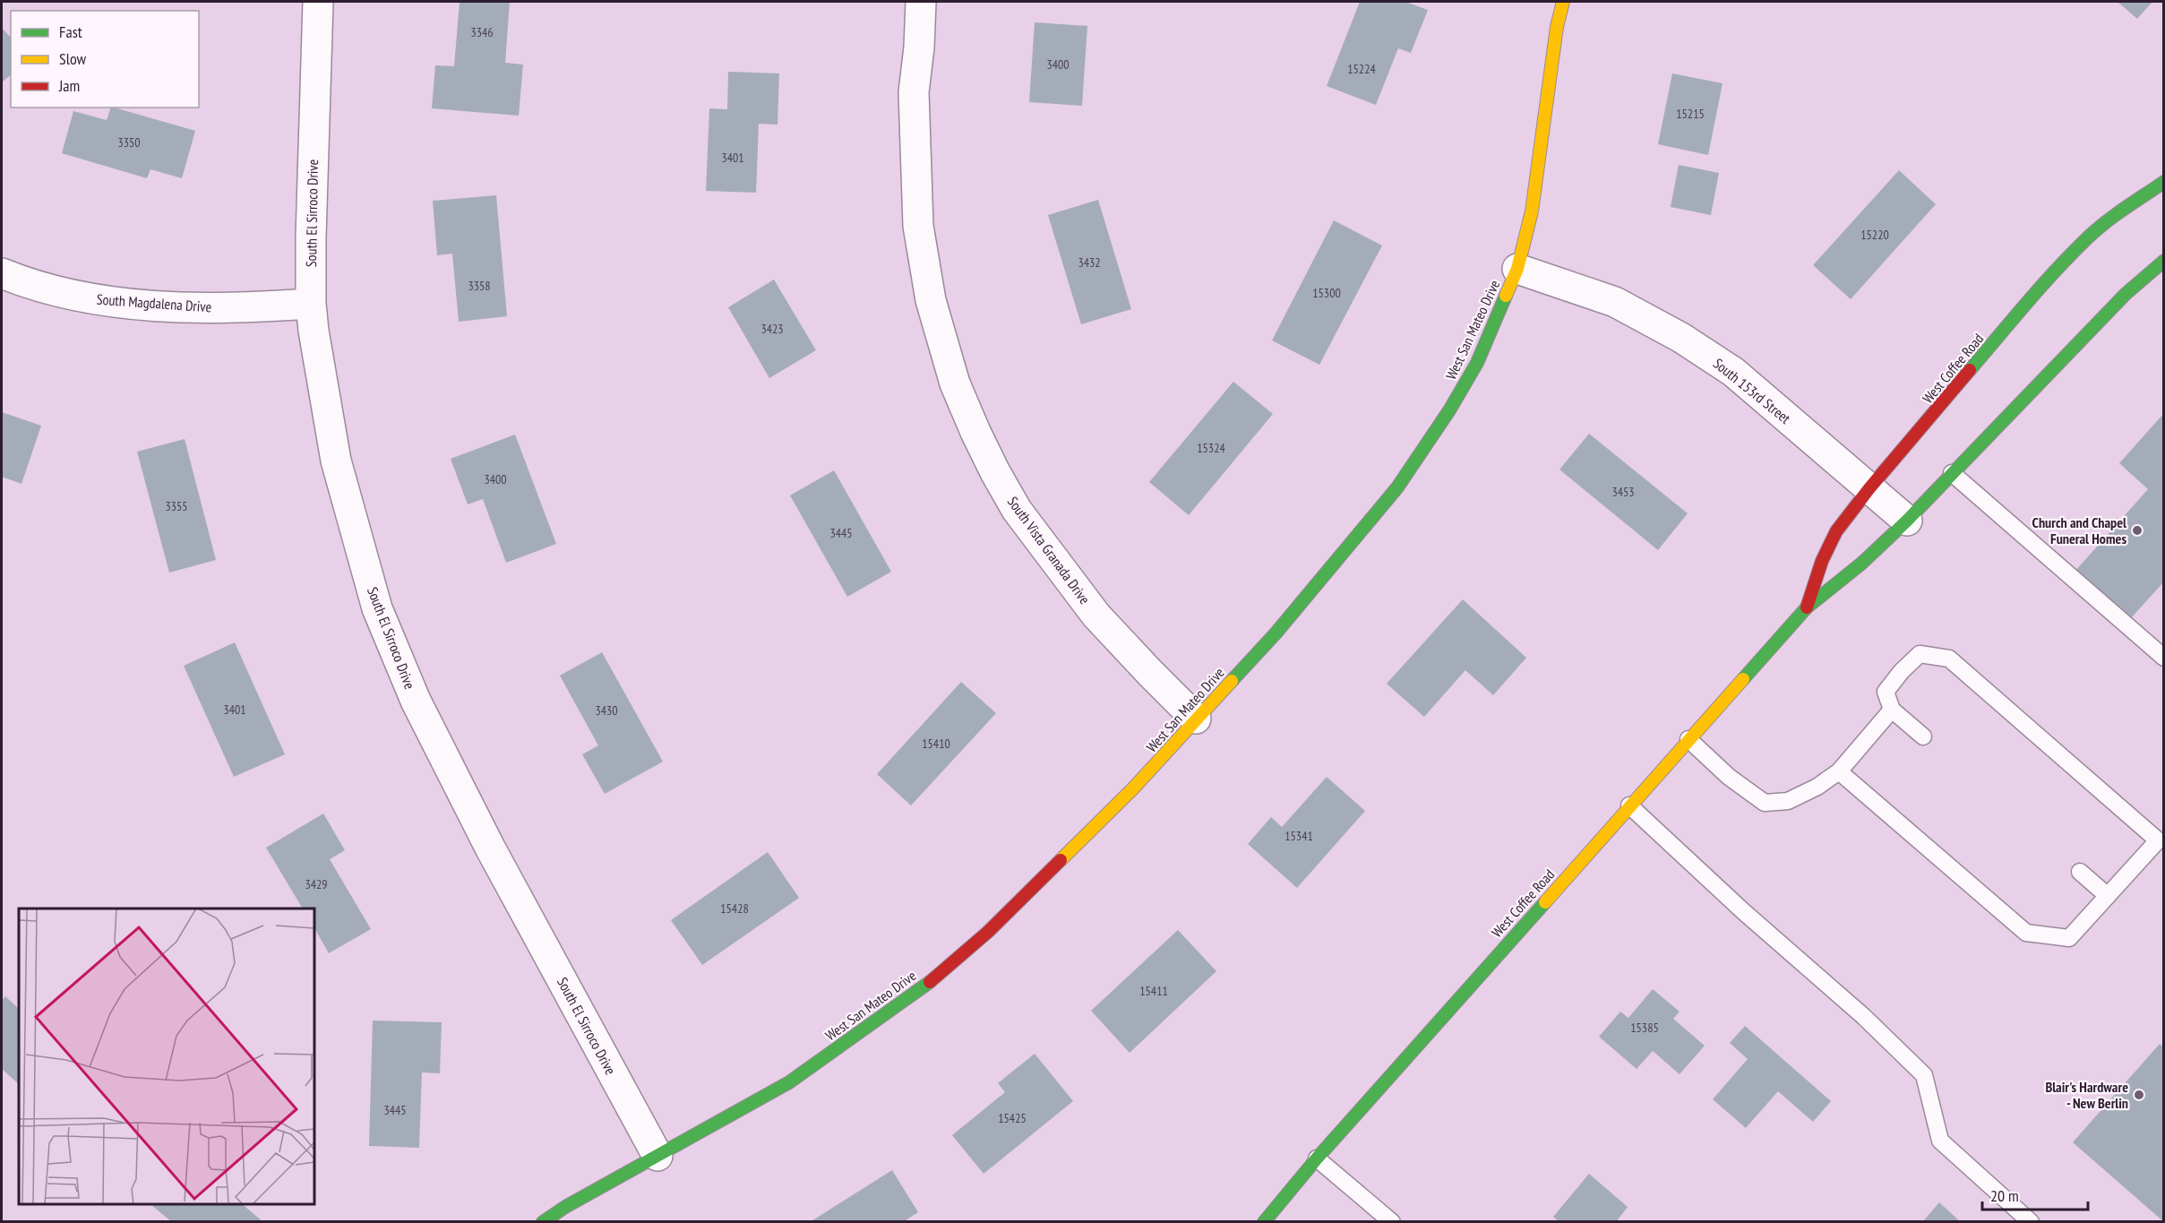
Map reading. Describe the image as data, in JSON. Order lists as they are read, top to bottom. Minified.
{"streets":{"street":["South El Sirroco Drive","South Magdalena Drive","West San Mateo Drive","West Coffee Road","South 153rd Street","South Vista Granada Drive"]},"crossings":[["South El Sirroco Drive","South Magdalena Drive"],["South El Sirroco Drive","West San Mateo Drive"],["West San Mateo Drive","South 153rd Street"],["West San Mateo Drive","South Vista Granada Drive"],["West Coffee Road","South 153rd Street"]],"places":["Church and Chapel Funeral Homes","Blair's Hardware - New Berlin"],"house_numbers":["3346","3400","15224","15215","3350","3401","15220","3432","3358","15300","3423","15324","3400","3453","3355","3445","3401","3430","15410","15341","3429","15428","15411","15385","3445","15425"],"legend":["Fast","Slow","Jam"],"scale_bar":"20 m"}
